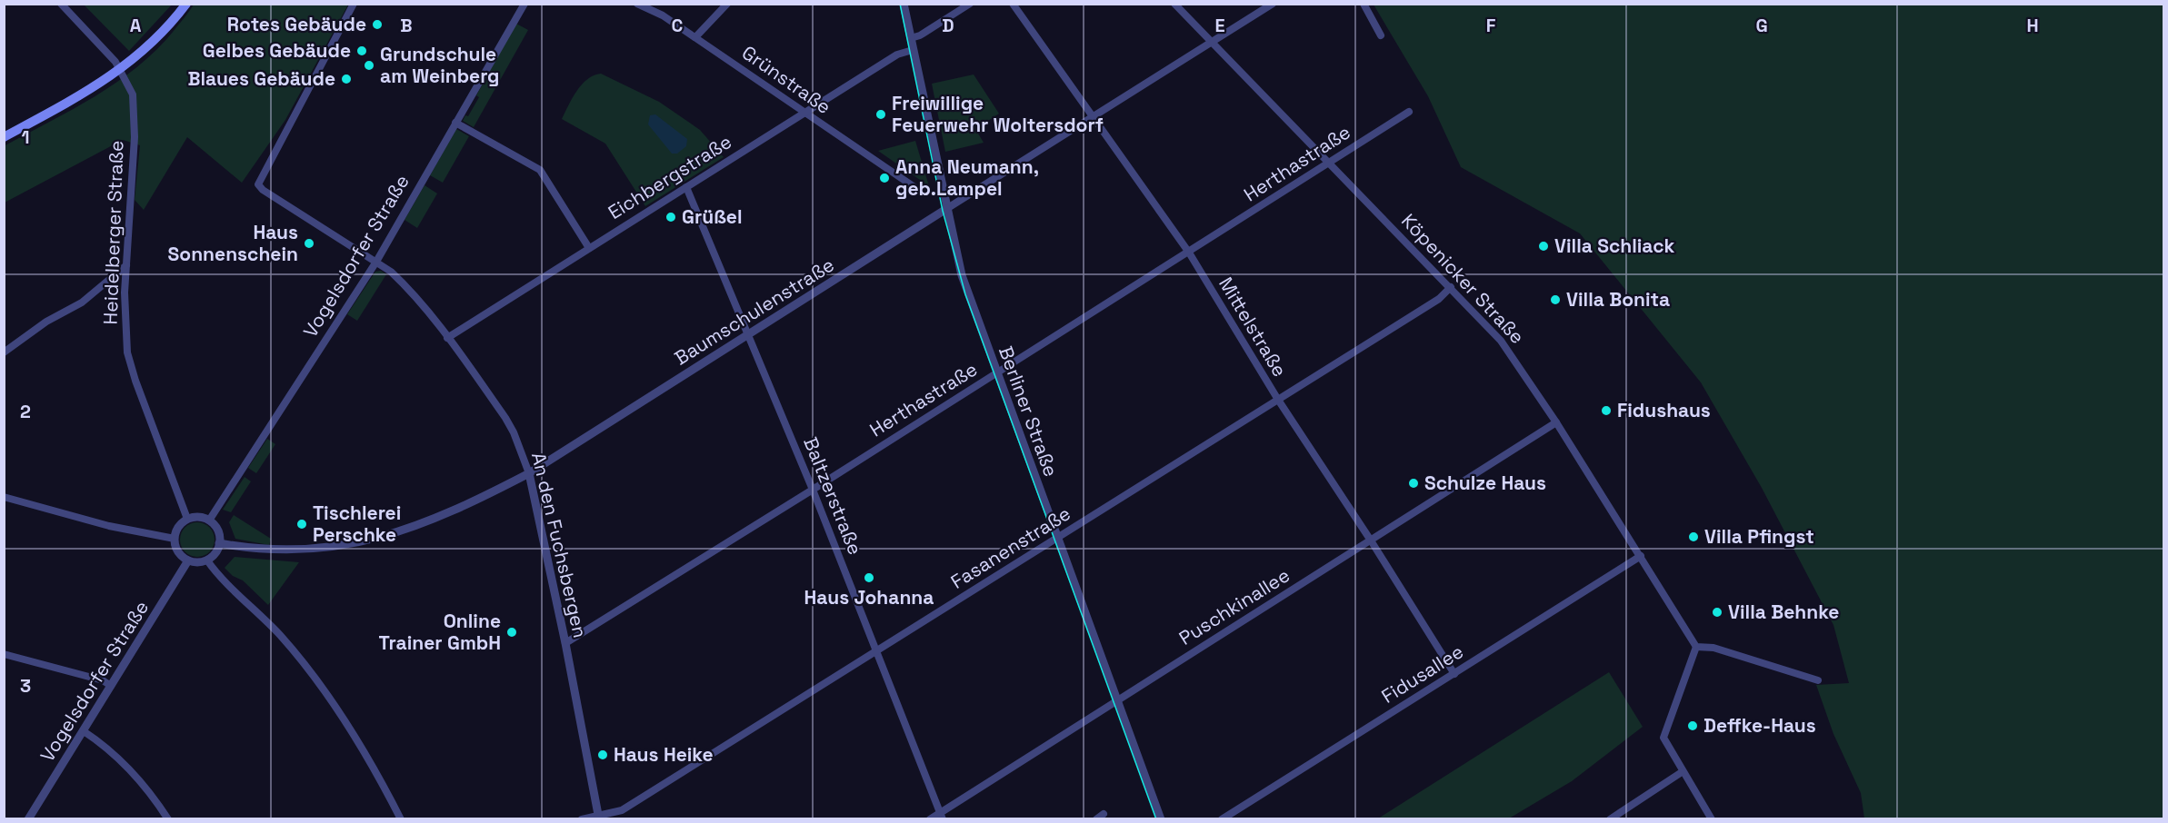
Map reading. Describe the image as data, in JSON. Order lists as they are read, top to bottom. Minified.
{"streets":{"street":["Grünstraße","Herthastraße","Eichbergstraße","Heidelberger Straße","Vogelsdorfer Straße","Köpenicker Straße","Baumschulenstraße","Mittelstraße","Berliner Straße","Baltzerstraße","An den Fuchsbergen","Fasanenstraße","Puschkinallee","Fidusallee"]},"crossings":[["Grünstraße","Eichbergstraße"],["Herthastraße","Köpenicker Straße"],["Herthastraße","Mittelstraße"],["Herthastraße","Berliner Straße"],["Herthastraße","Baltzerstraße"],["Herthastraße","An den Fuchsbergen"],["Eichbergstraße","Berliner Straße"],["Eichbergstraße","Baltzerstraße"],["Eichbergstraße","An den Fuchsbergen"],["Heidelberger Straße","Vogelsdorfer Straße"],["Heidelberger Straße","Baumschulenstraße"],["Vogelsdorfer Straße","Baumschulenstraße"],["Vogelsdorfer Straße","An den Fuchsbergen"],["Köpenicker Straße","Baumschulenstraße"],["Köpenicker Straße","Fasanenstraße"],["Köpenicker Straße","Puschkinallee"],["Köpenicker Straße","Fidusallee"],["Baumschulenstraße","Mittelstraße"],["Baumschulenstraße","Berliner Straße"],["Baumschulenstraße","Baltzerstraße"],["Baumschulenstraße","An den Fuchsbergen"],["Mittelstraße","Fasanenstraße"],["Mittelstraße","Puschkinallee"],["Mittelstraße","Fidusallee"],["Berliner Straße","Fasanenstraße"],["Berliner Straße","Puschkinallee"],["Baltzerstraße","Fasanenstraße"],["Baltzerstraße","Puschkinallee"],["An den Fuchsbergen","Fasanenstraße"]],"places":["Rotes Gebäude","Gelbes Gebäude","Grundschule am Weinberg","Blaues Gebäude","Freiwillige Feuerwehr Woltersdorf","Anna Neumann, geb.Lampel","Grüßel","Haus Sonnenschein","Villa Schliack","Villa Bonita","Fidushaus","Schulze Haus","Tischlerei Perschke","Villa Pfingst","Haus Johanna","Villa Behnke","Online Trainer GmbH","Deffke-Haus","Haus Heike"],"grid":{"columns":["A","B","C","D","E","F","G","H"],"rows":["1","2","3"]}}
